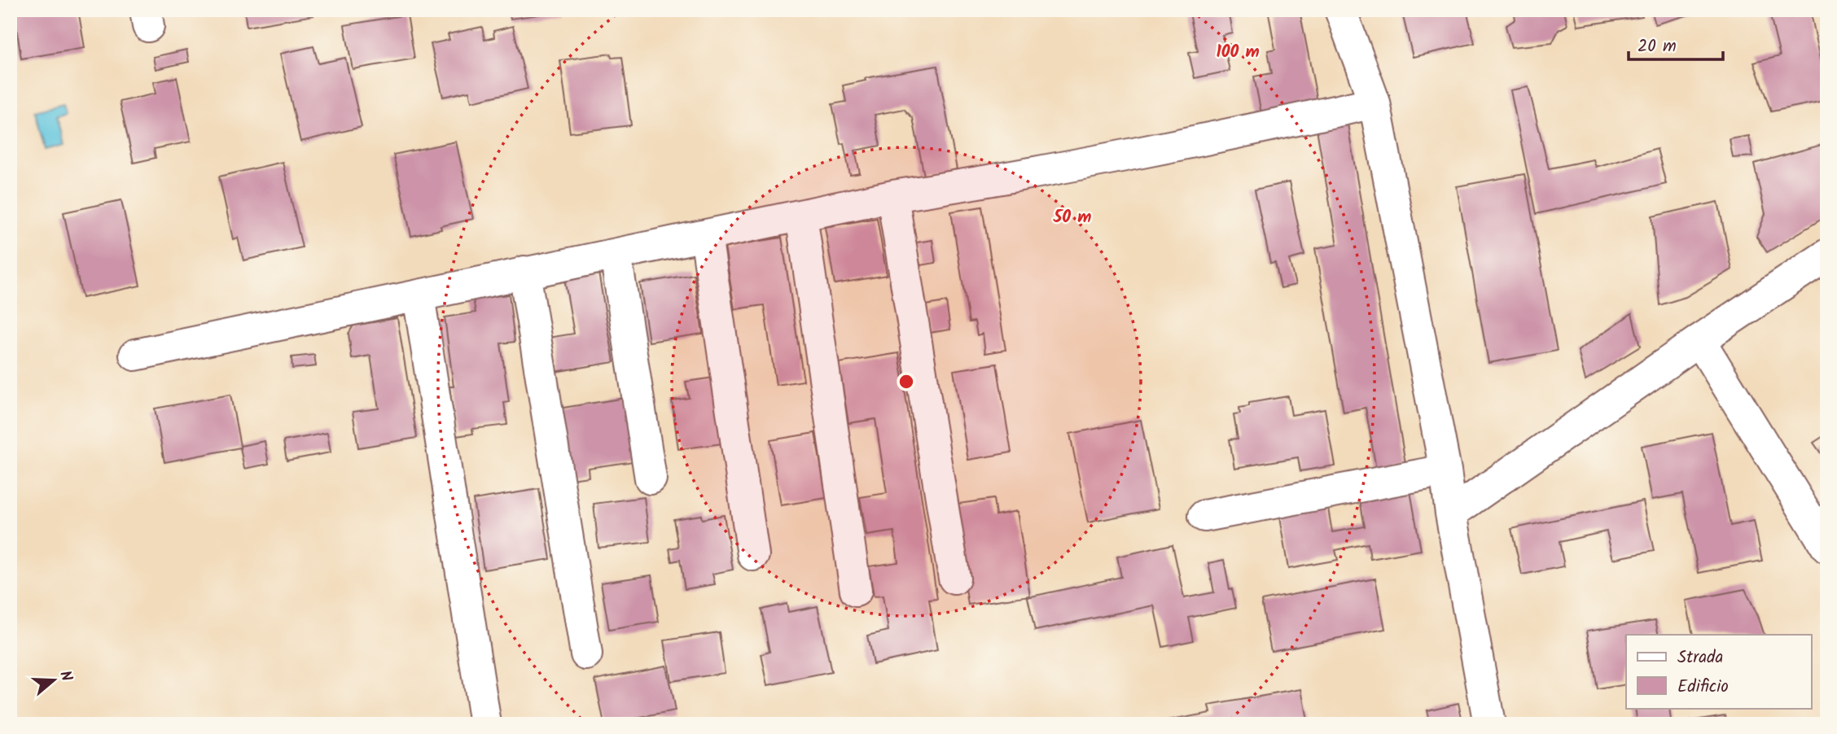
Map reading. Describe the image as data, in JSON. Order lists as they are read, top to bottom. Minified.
{"legend":["Strada","Edificio"],"scale_bar":"20 m","north":"right","rings":["100 m","50 m"]}
